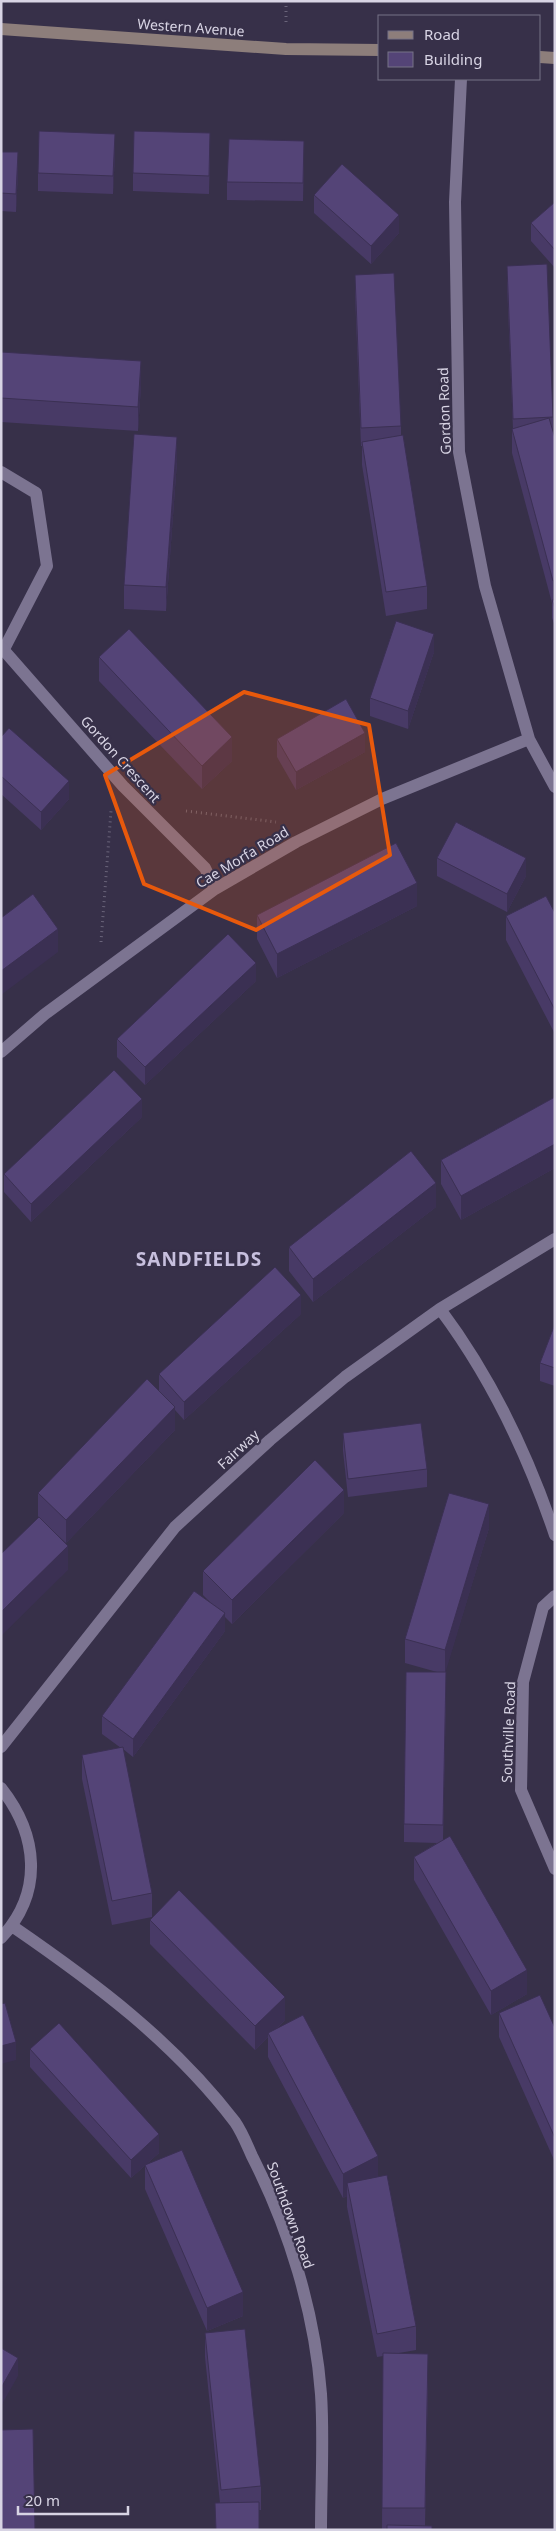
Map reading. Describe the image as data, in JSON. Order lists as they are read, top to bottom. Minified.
{"streets":{"street":["Western Avenue","Gordon Road","Gordon Crescent","Cae Morfa Road","Fairway","Southville Road","Southdown Road"]},"crossings":[["Gordon Road","Cae Morfa Road"],["Gordon Crescent","Cae Morfa Road"]],"districts":["SANDFIELDS"],"legend":["Road","Building"],"scale_bar":"20 m"}
